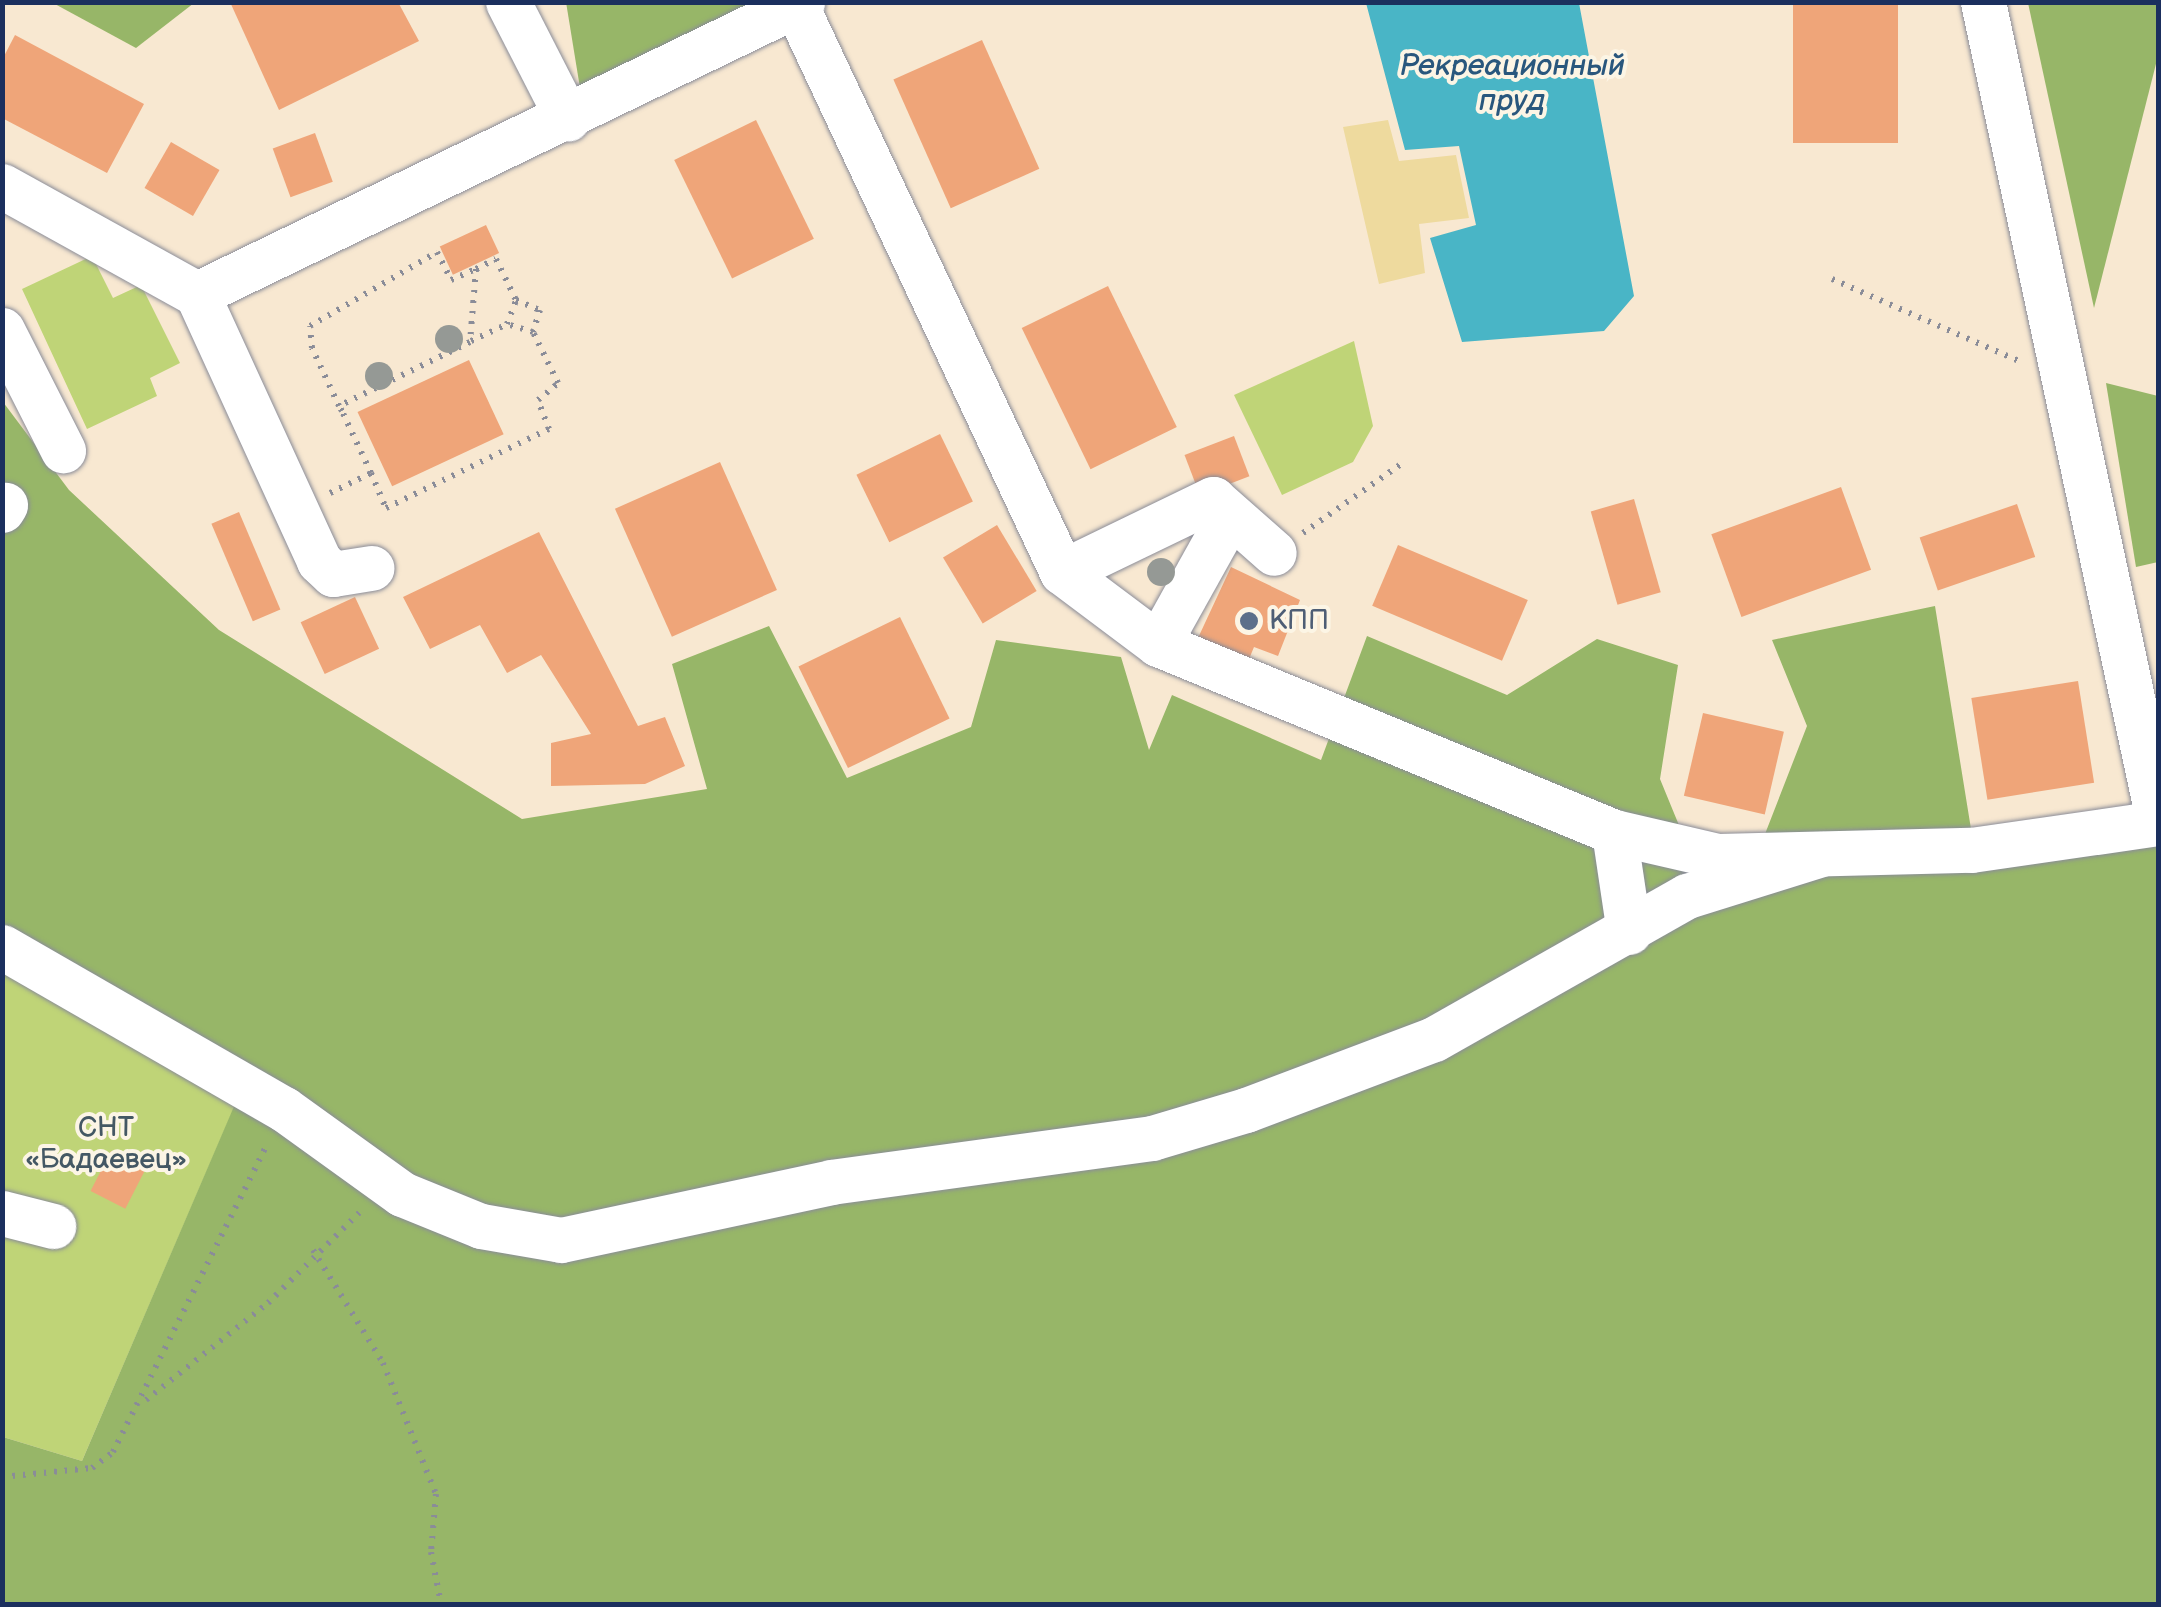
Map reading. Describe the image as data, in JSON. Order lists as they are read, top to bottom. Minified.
{"water":["Рекреационный пруд"],"parks":["СНТ «Бадаевец»"],"places":["КПП"]}
